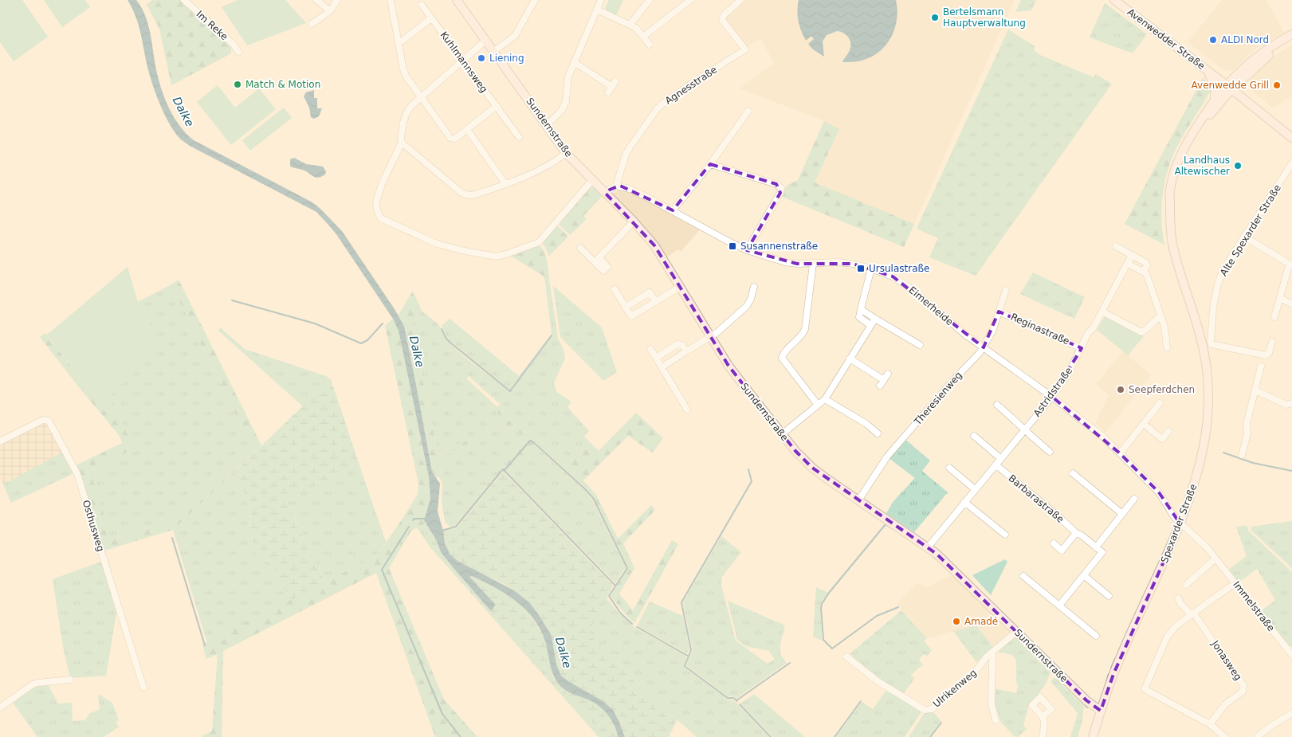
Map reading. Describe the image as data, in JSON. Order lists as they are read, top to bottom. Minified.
{"streets":{"main road":["Avenwedder Straße","Sundernstraße","Spexarder Straße"],"street":["Im Reke","Kuhlmannsweg","Agnesstraße","Alte Spexarder Straße","Eimerheide","Reginastraße","Astridstraße","Theresienweg","Barbarastraße","Osthusweg","Immelstraße","Jonasweg","Ulrikenweg"]},"crossings":[["Avenwedder Straße","Spexarder Straße"],["Agnesstraße","Eimerheide"],["Sundernstraße","Astridstraße"],["Sundernstraße","Theresienweg"],["Sundernstraße","Spexarder Straße"],["Sundernstraße","Ulrikenweg"],["Eimerheide","Astridstraße"],["Eimerheide","Theresienweg"],["Eimerheide","Spexarder Straße"],["Eimerheide","Immelstraße"],["Reginastraße","Astridstraße"],["Reginastraße","Theresienweg"],["Astridstraße","Barbarastraße"],["Spexarder Straße","Immelstraße"]],"water":["Dalke"],"places":{"other":["Bertelsmann Hauptverwaltung","ALDI Nord","Liening","Match & Motion","Avenwedde Grill","Landhaus Altewischer","Seepferdchen","Amadé"],"transit":["Susannenstraße","Ursulastraße"]}}
